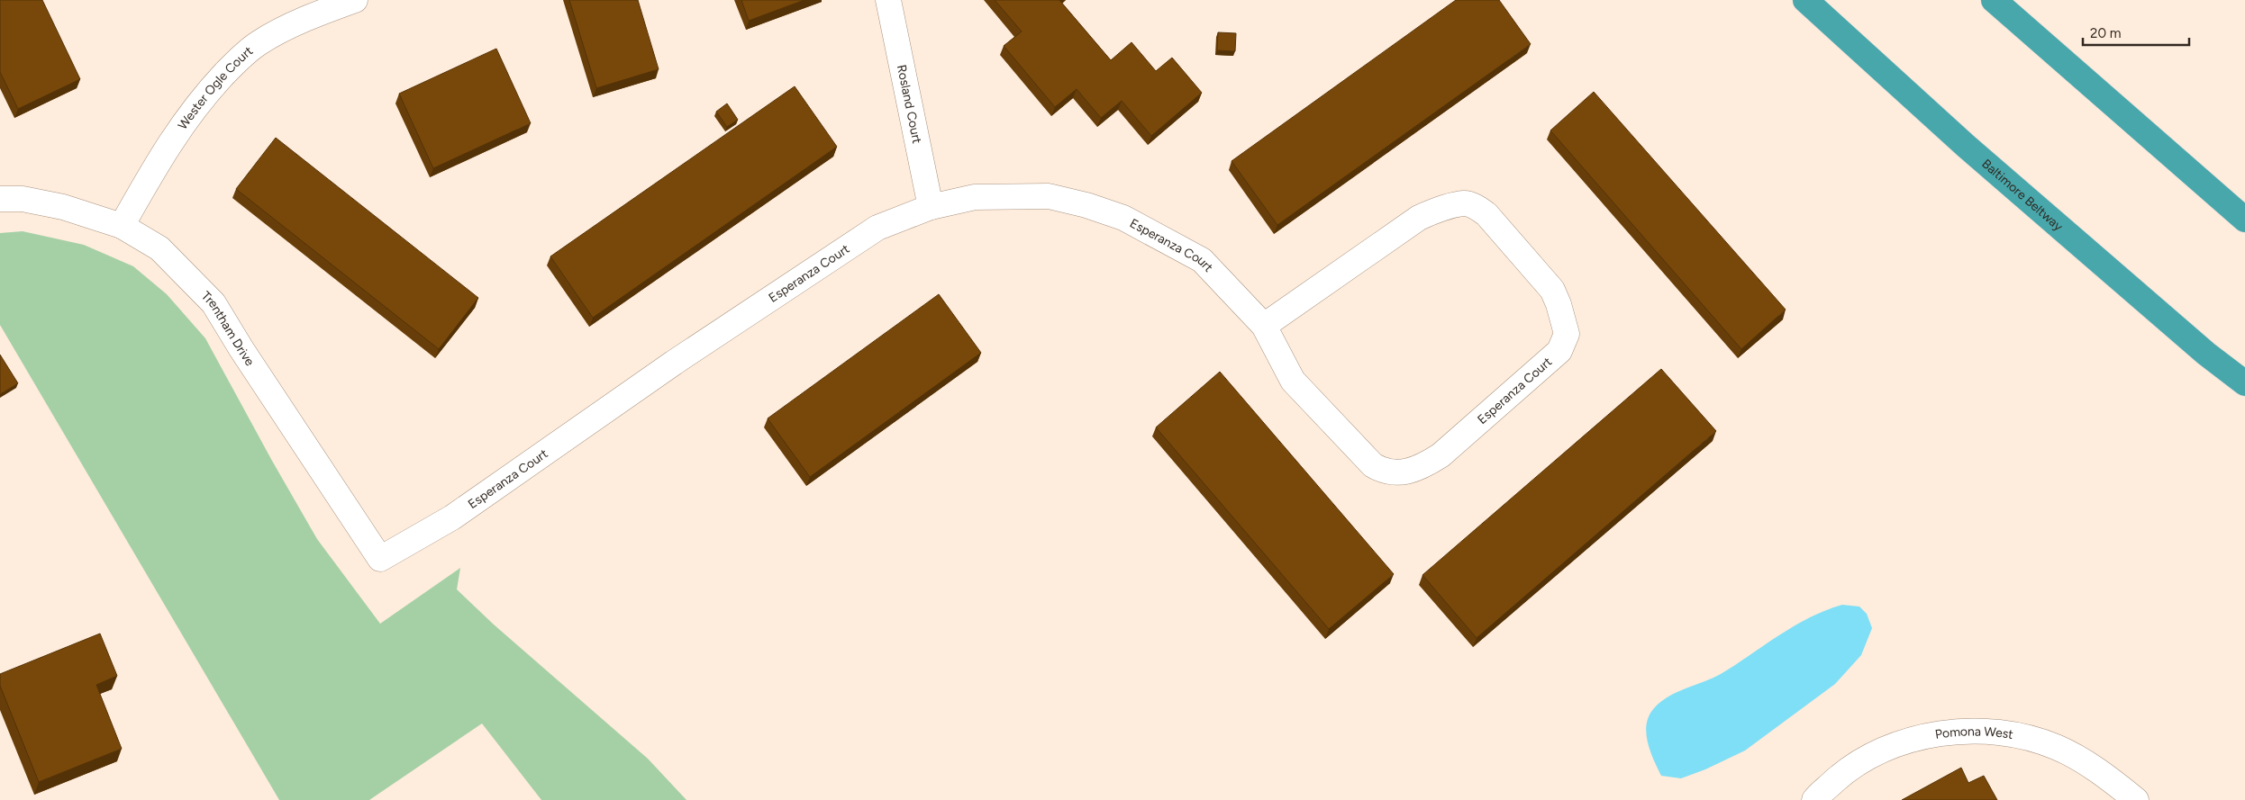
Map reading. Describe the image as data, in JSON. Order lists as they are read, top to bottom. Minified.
{"streets":{"highway":["Baltimore Beltway"],"street":["Wester Ogle Court","Rosland Court","Esperanza Court","Trentham Drive","Pomona West"]},"crossings":[["Wester Ogle Court","Trentham Drive"],["Rosland Court","Esperanza Court"],["Esperanza Court","Trentham Drive"]],"scale_bar":"20 m"}
